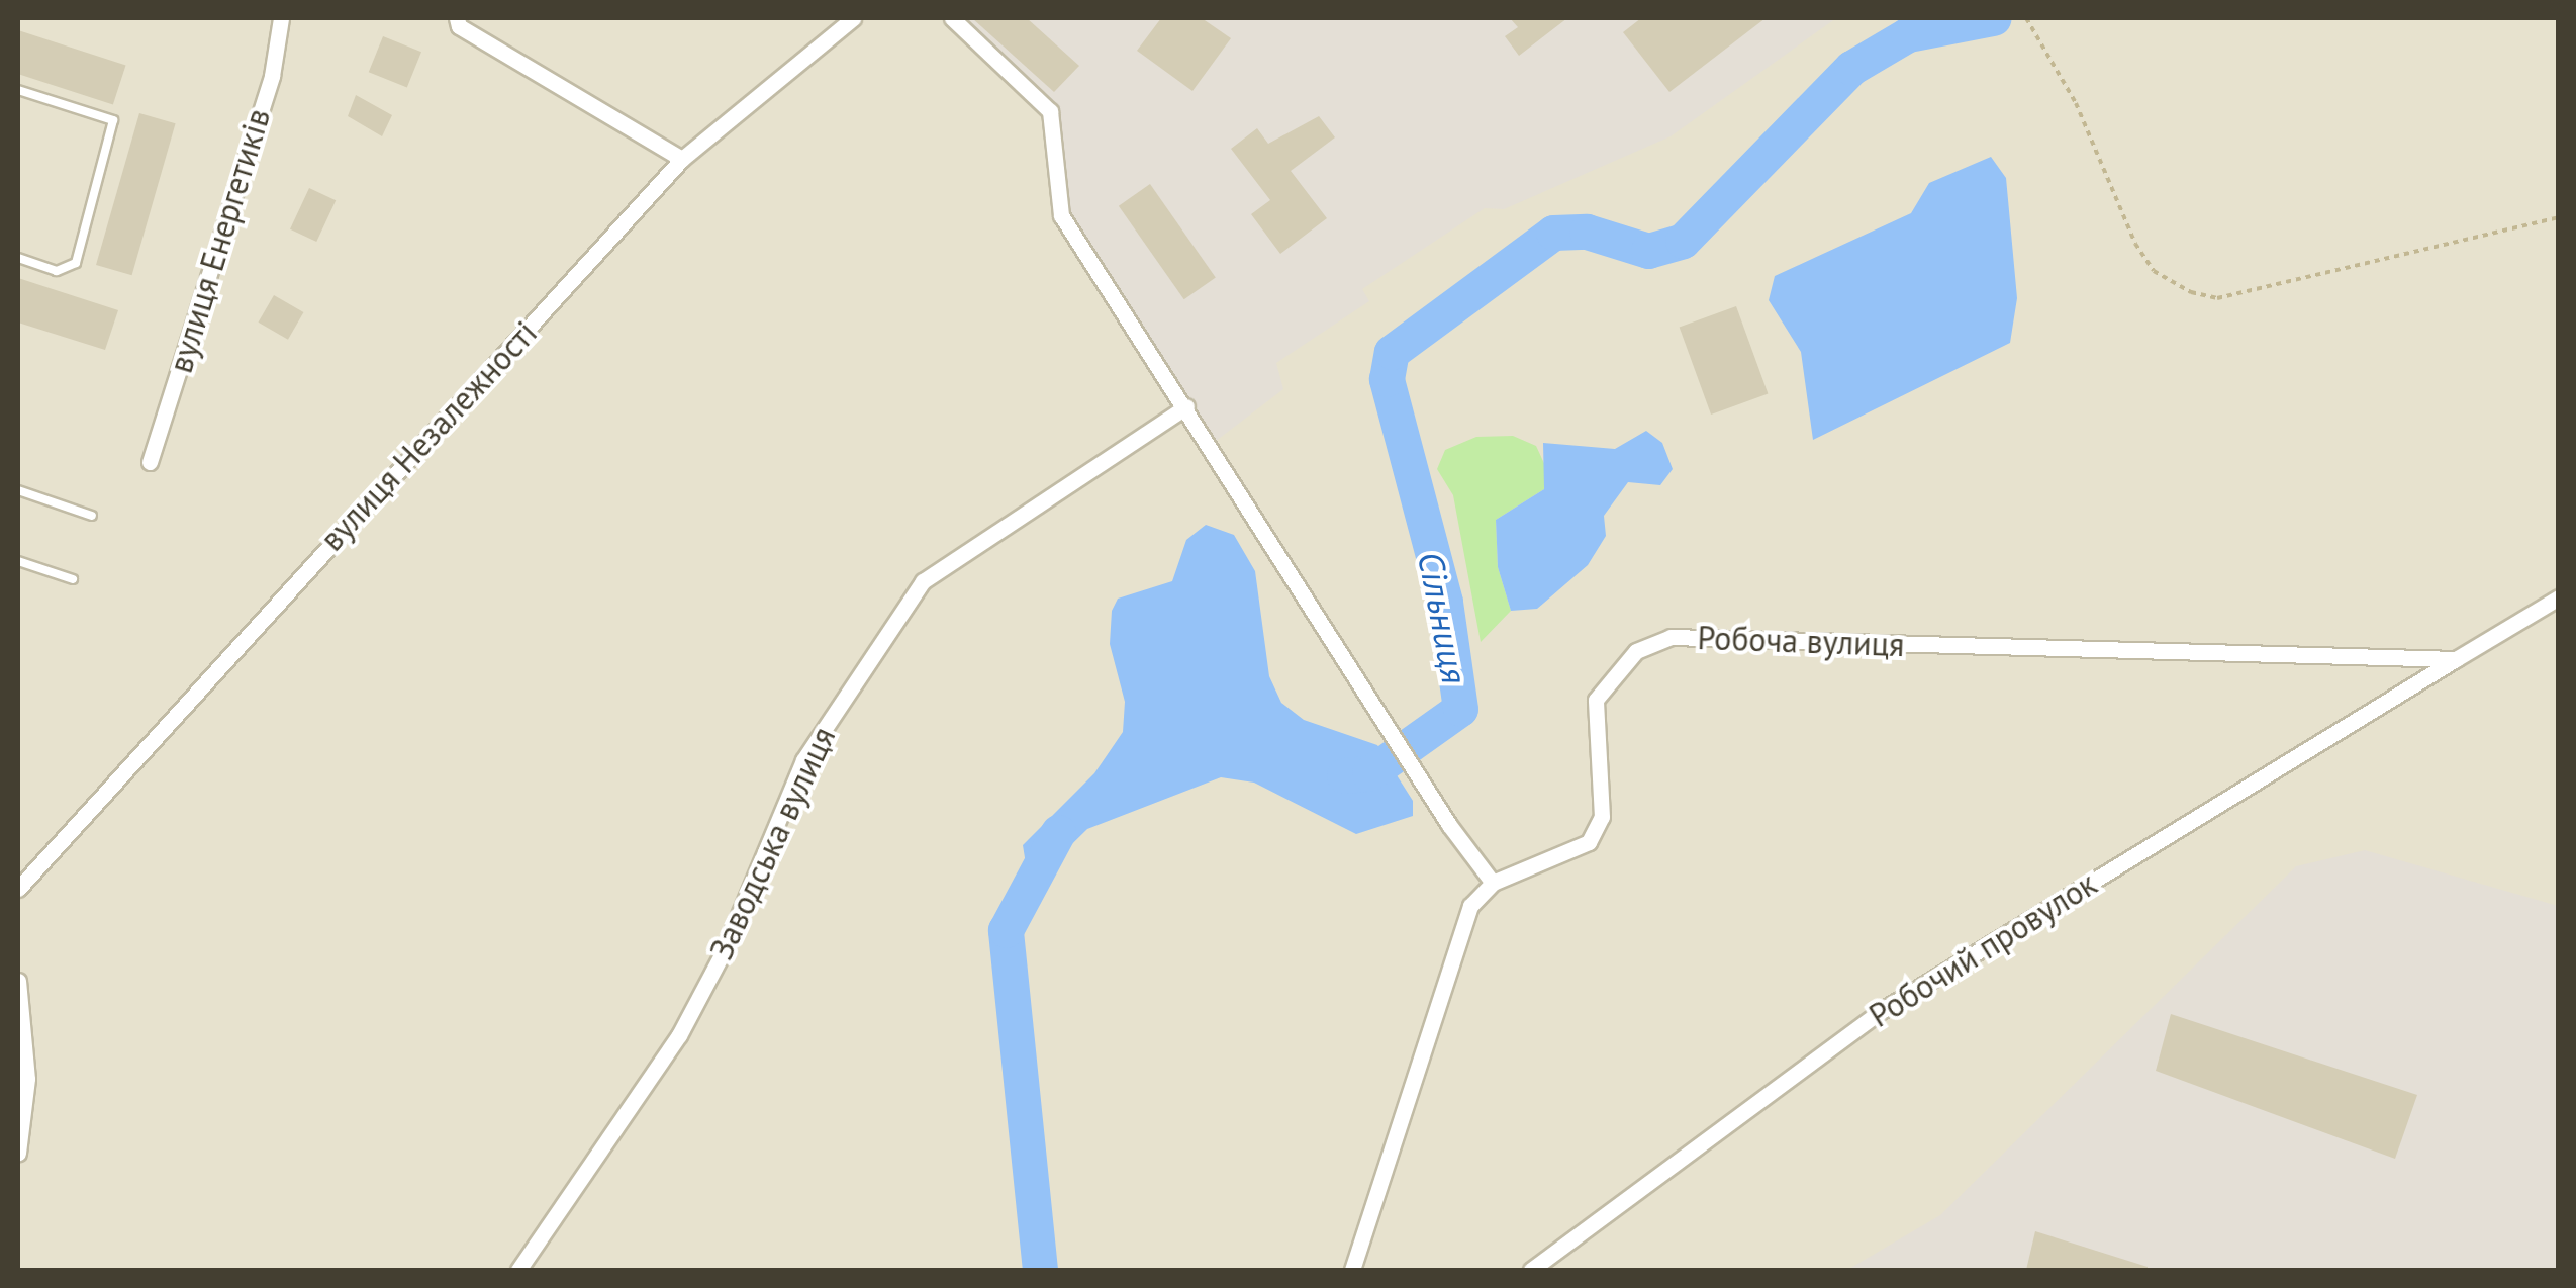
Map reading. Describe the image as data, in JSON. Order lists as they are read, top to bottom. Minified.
{"streets":{"street":["вулиця Енергетиків","вулиця Незалежності","Робоча вулиця","Заводська вулиця","Робочий провулок"]},"crossings":[["Робоча вулиця","Робочий провулок"]],"water":["Сільниця"]}
